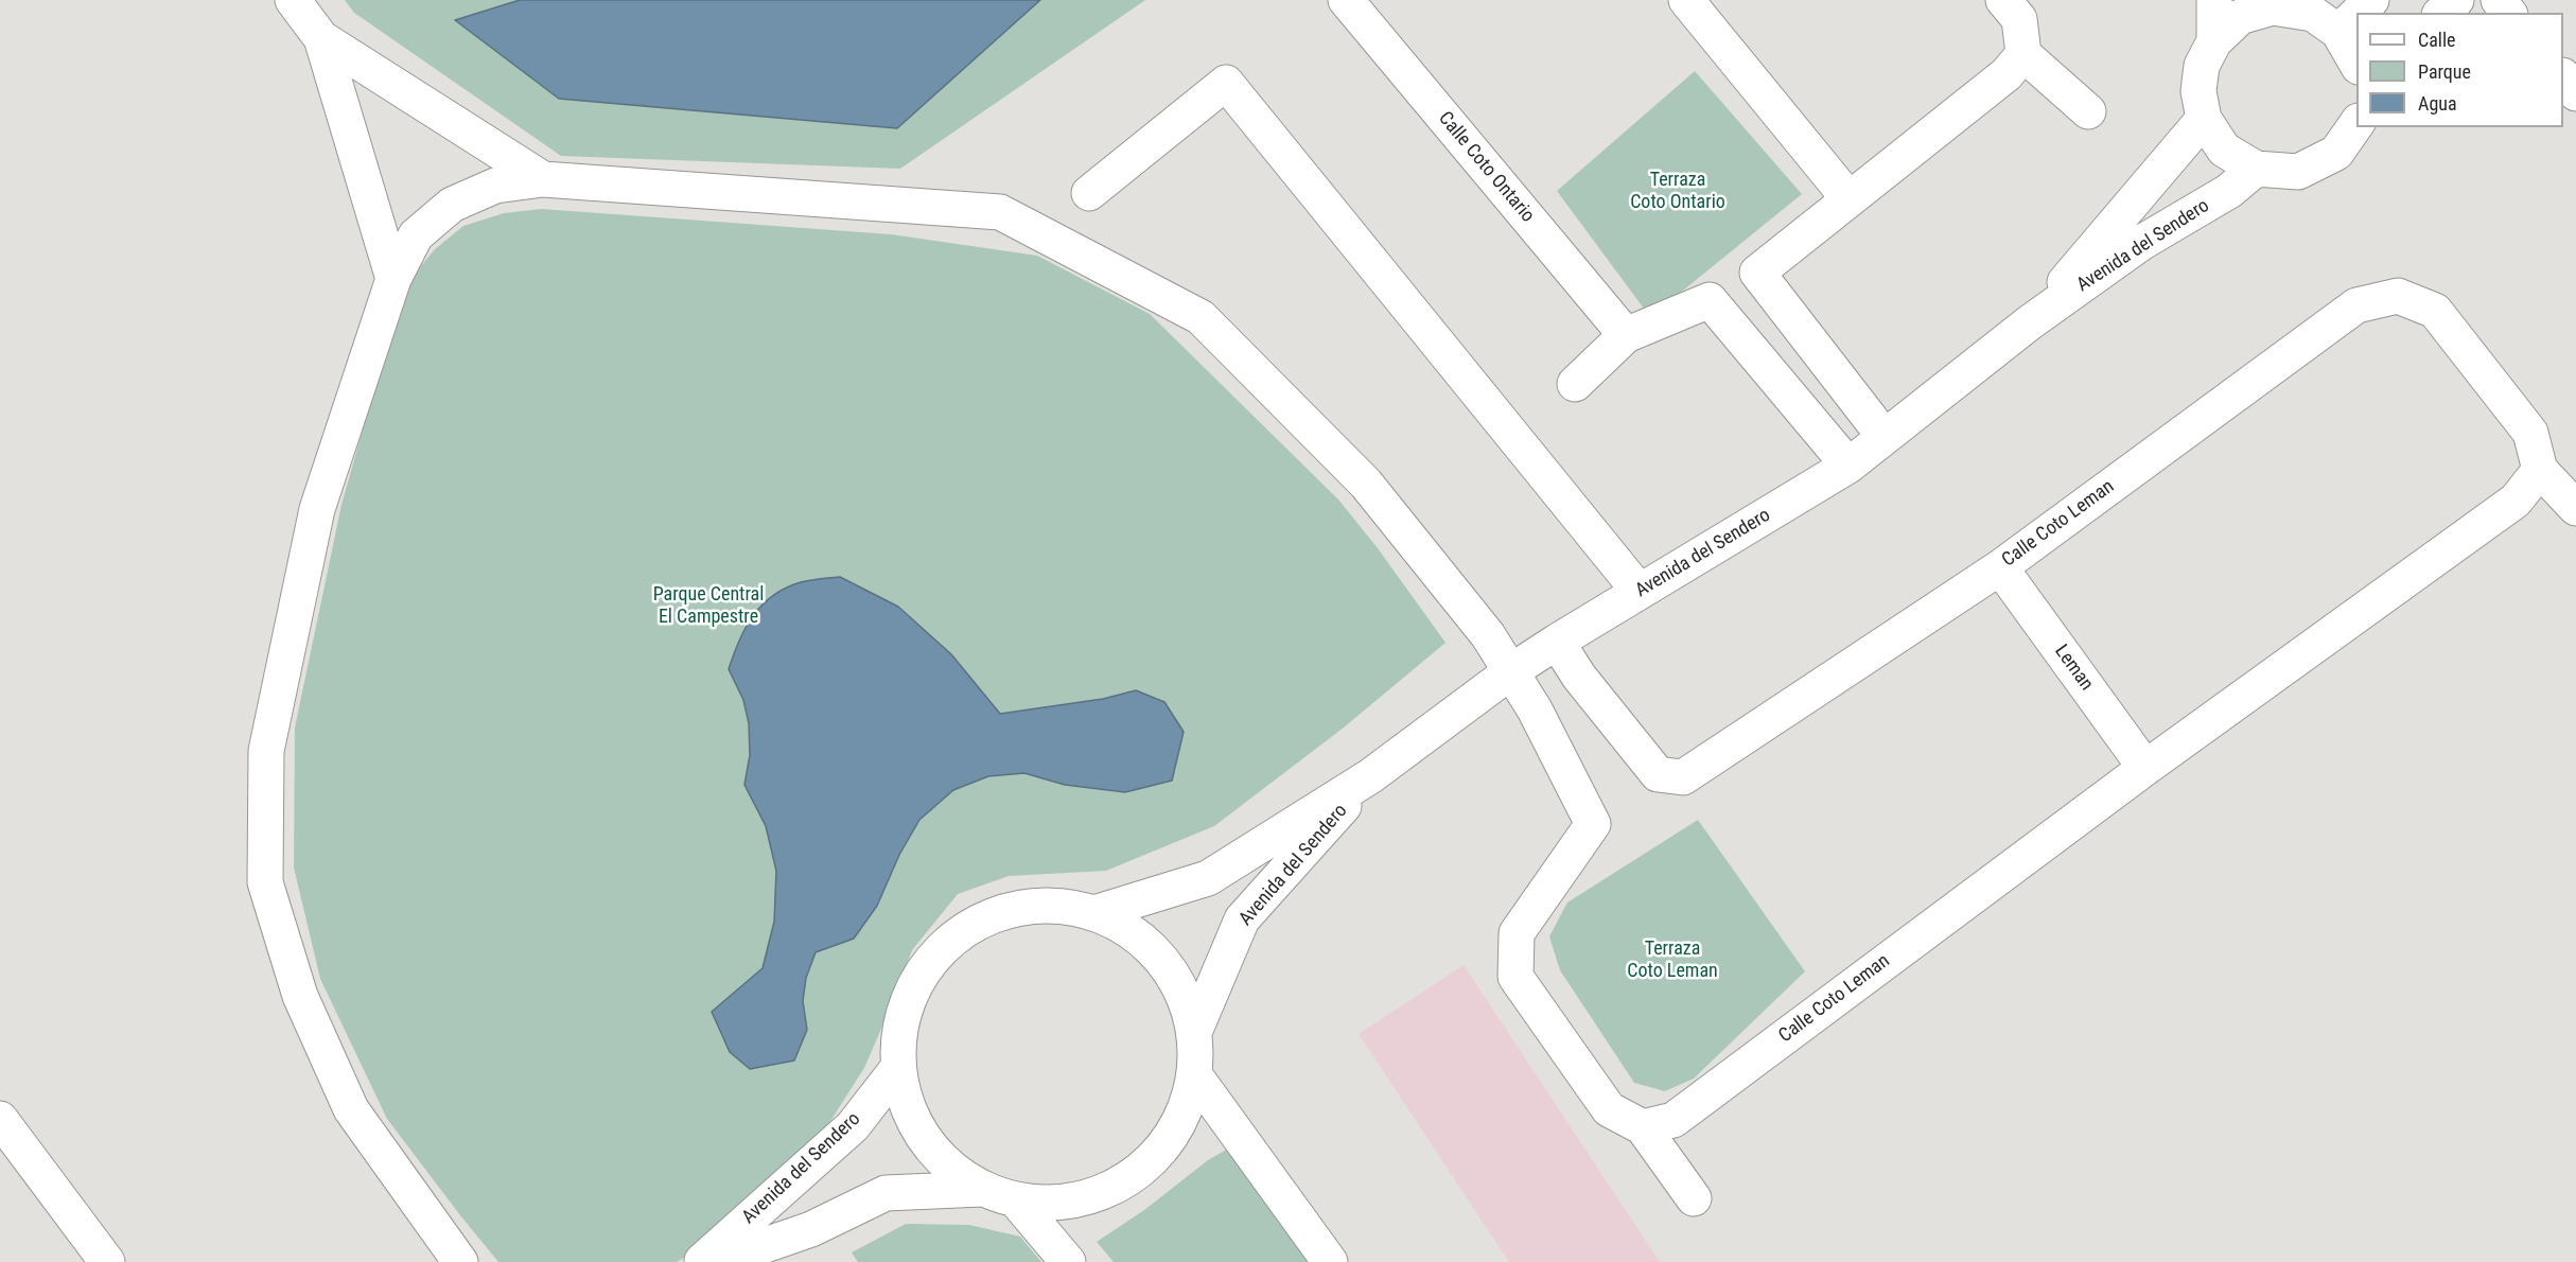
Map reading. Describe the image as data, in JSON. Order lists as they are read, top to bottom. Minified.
{"streets":{"street":["Calle Coto Ontario","Avenida del Sendero","Calle Coto Leman","Leman"]},"crossings":[["Avenida del Sendero","Calle Coto Leman"],["Calle Coto Leman","Leman"]],"parks":["Terraza Coto Ontario","Parque Central El Campestre","Terraza Coto Leman"],"legend":["Calle","Parque","Agua"]}
